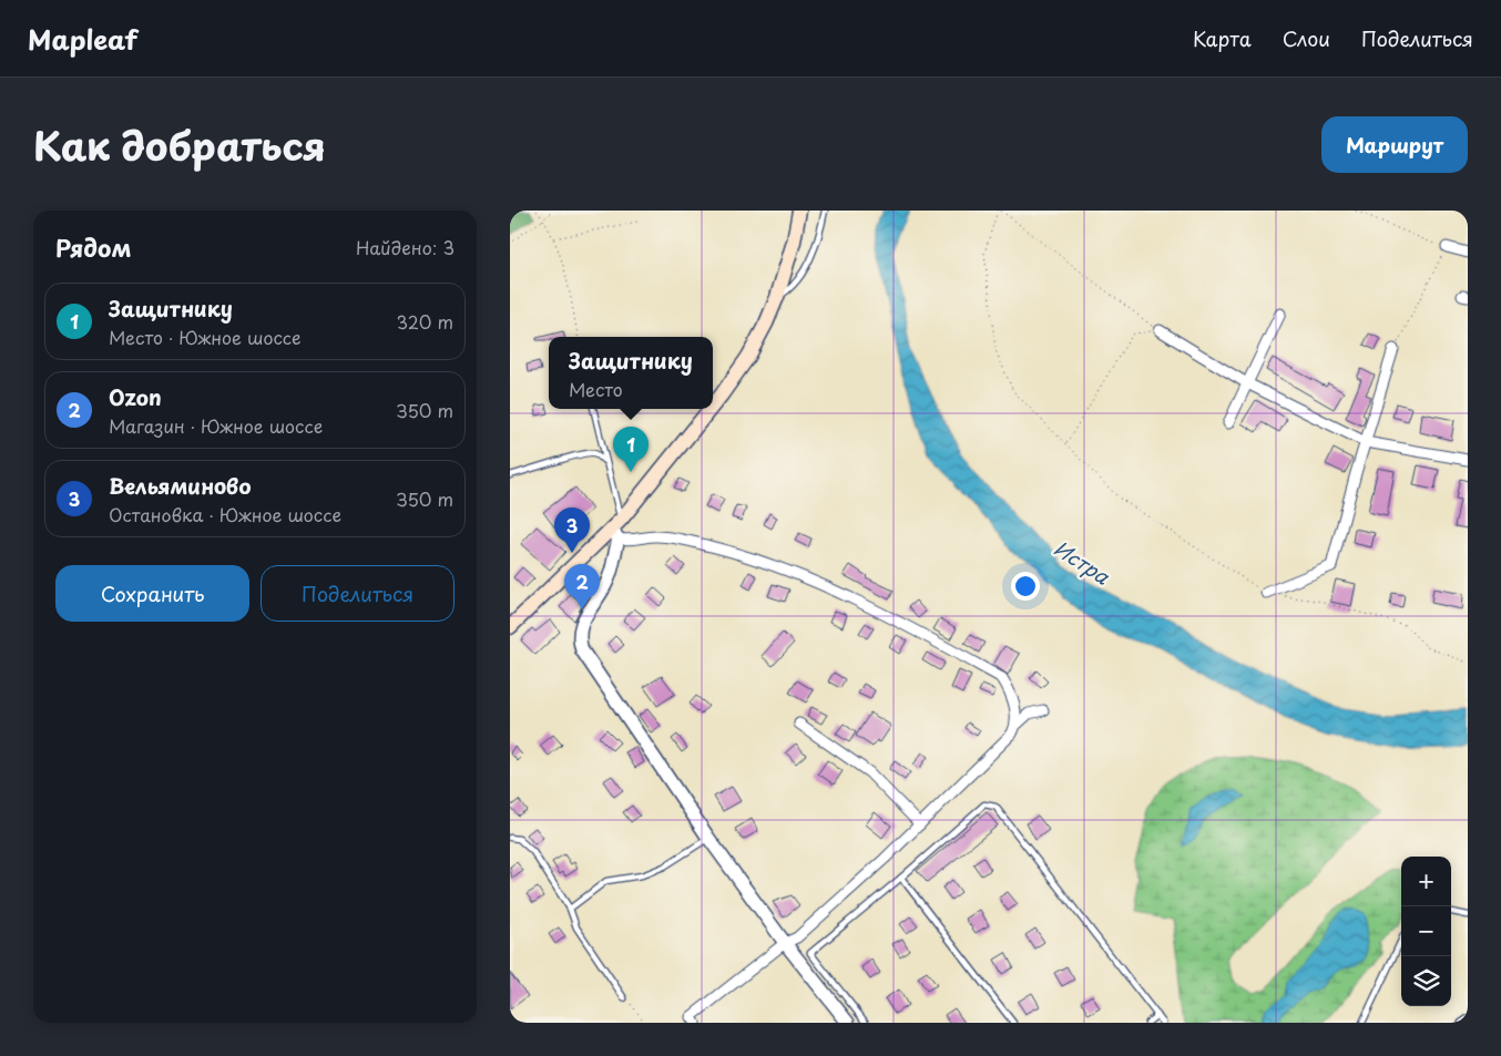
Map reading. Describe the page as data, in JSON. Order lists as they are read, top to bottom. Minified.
{"water":["Истра"],"page":{"header":"Mapleaf","nav":["Карта","Слои","Поделиться"],"title":"Как добраться","buttons":["Маршрут",["Сохранить","Поделиться"]],"heading":["Рядом","Найдено: 3"],"list":[{"mark":"1","name":"Защитнику","note":"Место · Южное шоссе","value":"320 m"},{"mark":"2","name":"Ozon","note":"Магазин · Южное шоссе","value":"350 m"},{"mark":"3","name":"Вельяминово","note":"Остановка · Южное шоссе","value":"350 m"}],"popup":["Защитнику","Место"],"pins":["1","3","2"],"map_buttons":["+","−"]}}
